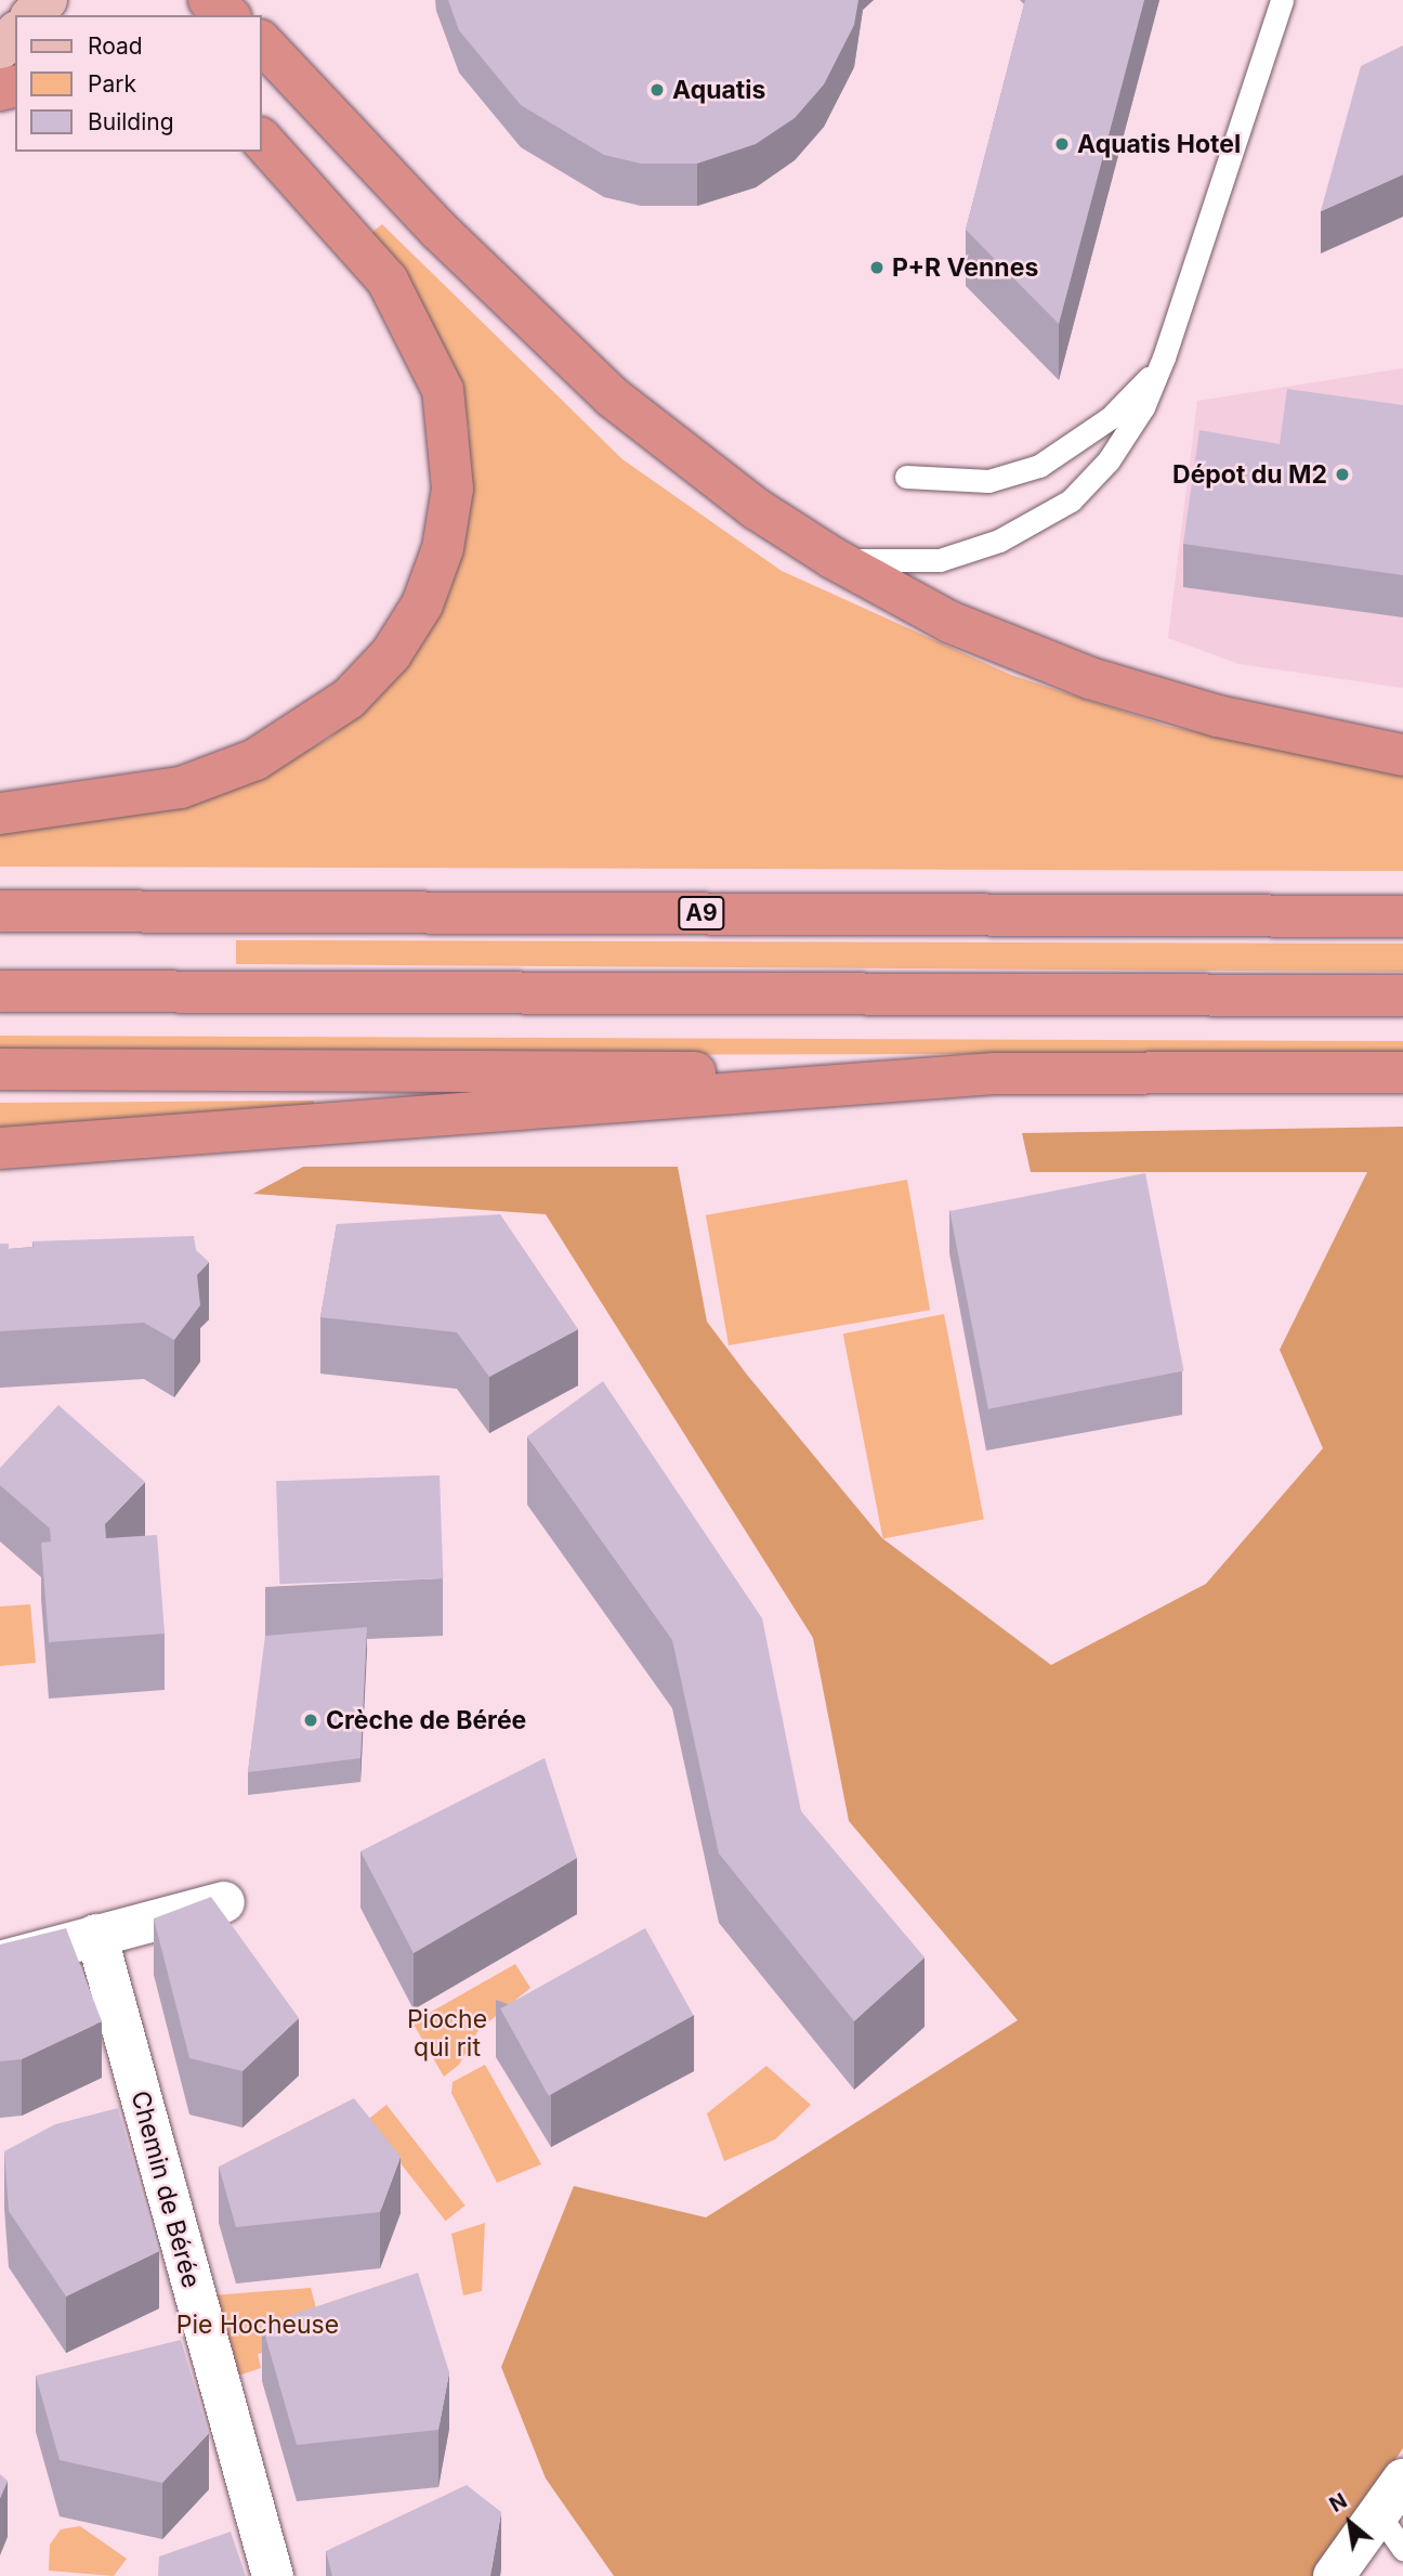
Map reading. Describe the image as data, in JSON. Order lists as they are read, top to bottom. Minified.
{"streets":{"highway":["A9"],"street":["Chemin de Bérée"]},"parks":["Pioche qui rit","Pie Hocheuse"],"places":["Aquatis","Aquatis Hotel","P+R Vennes","Dépot du M2","Crèche de Bérée"],"legend":["Road","Park","Building"],"north":"top left"}
